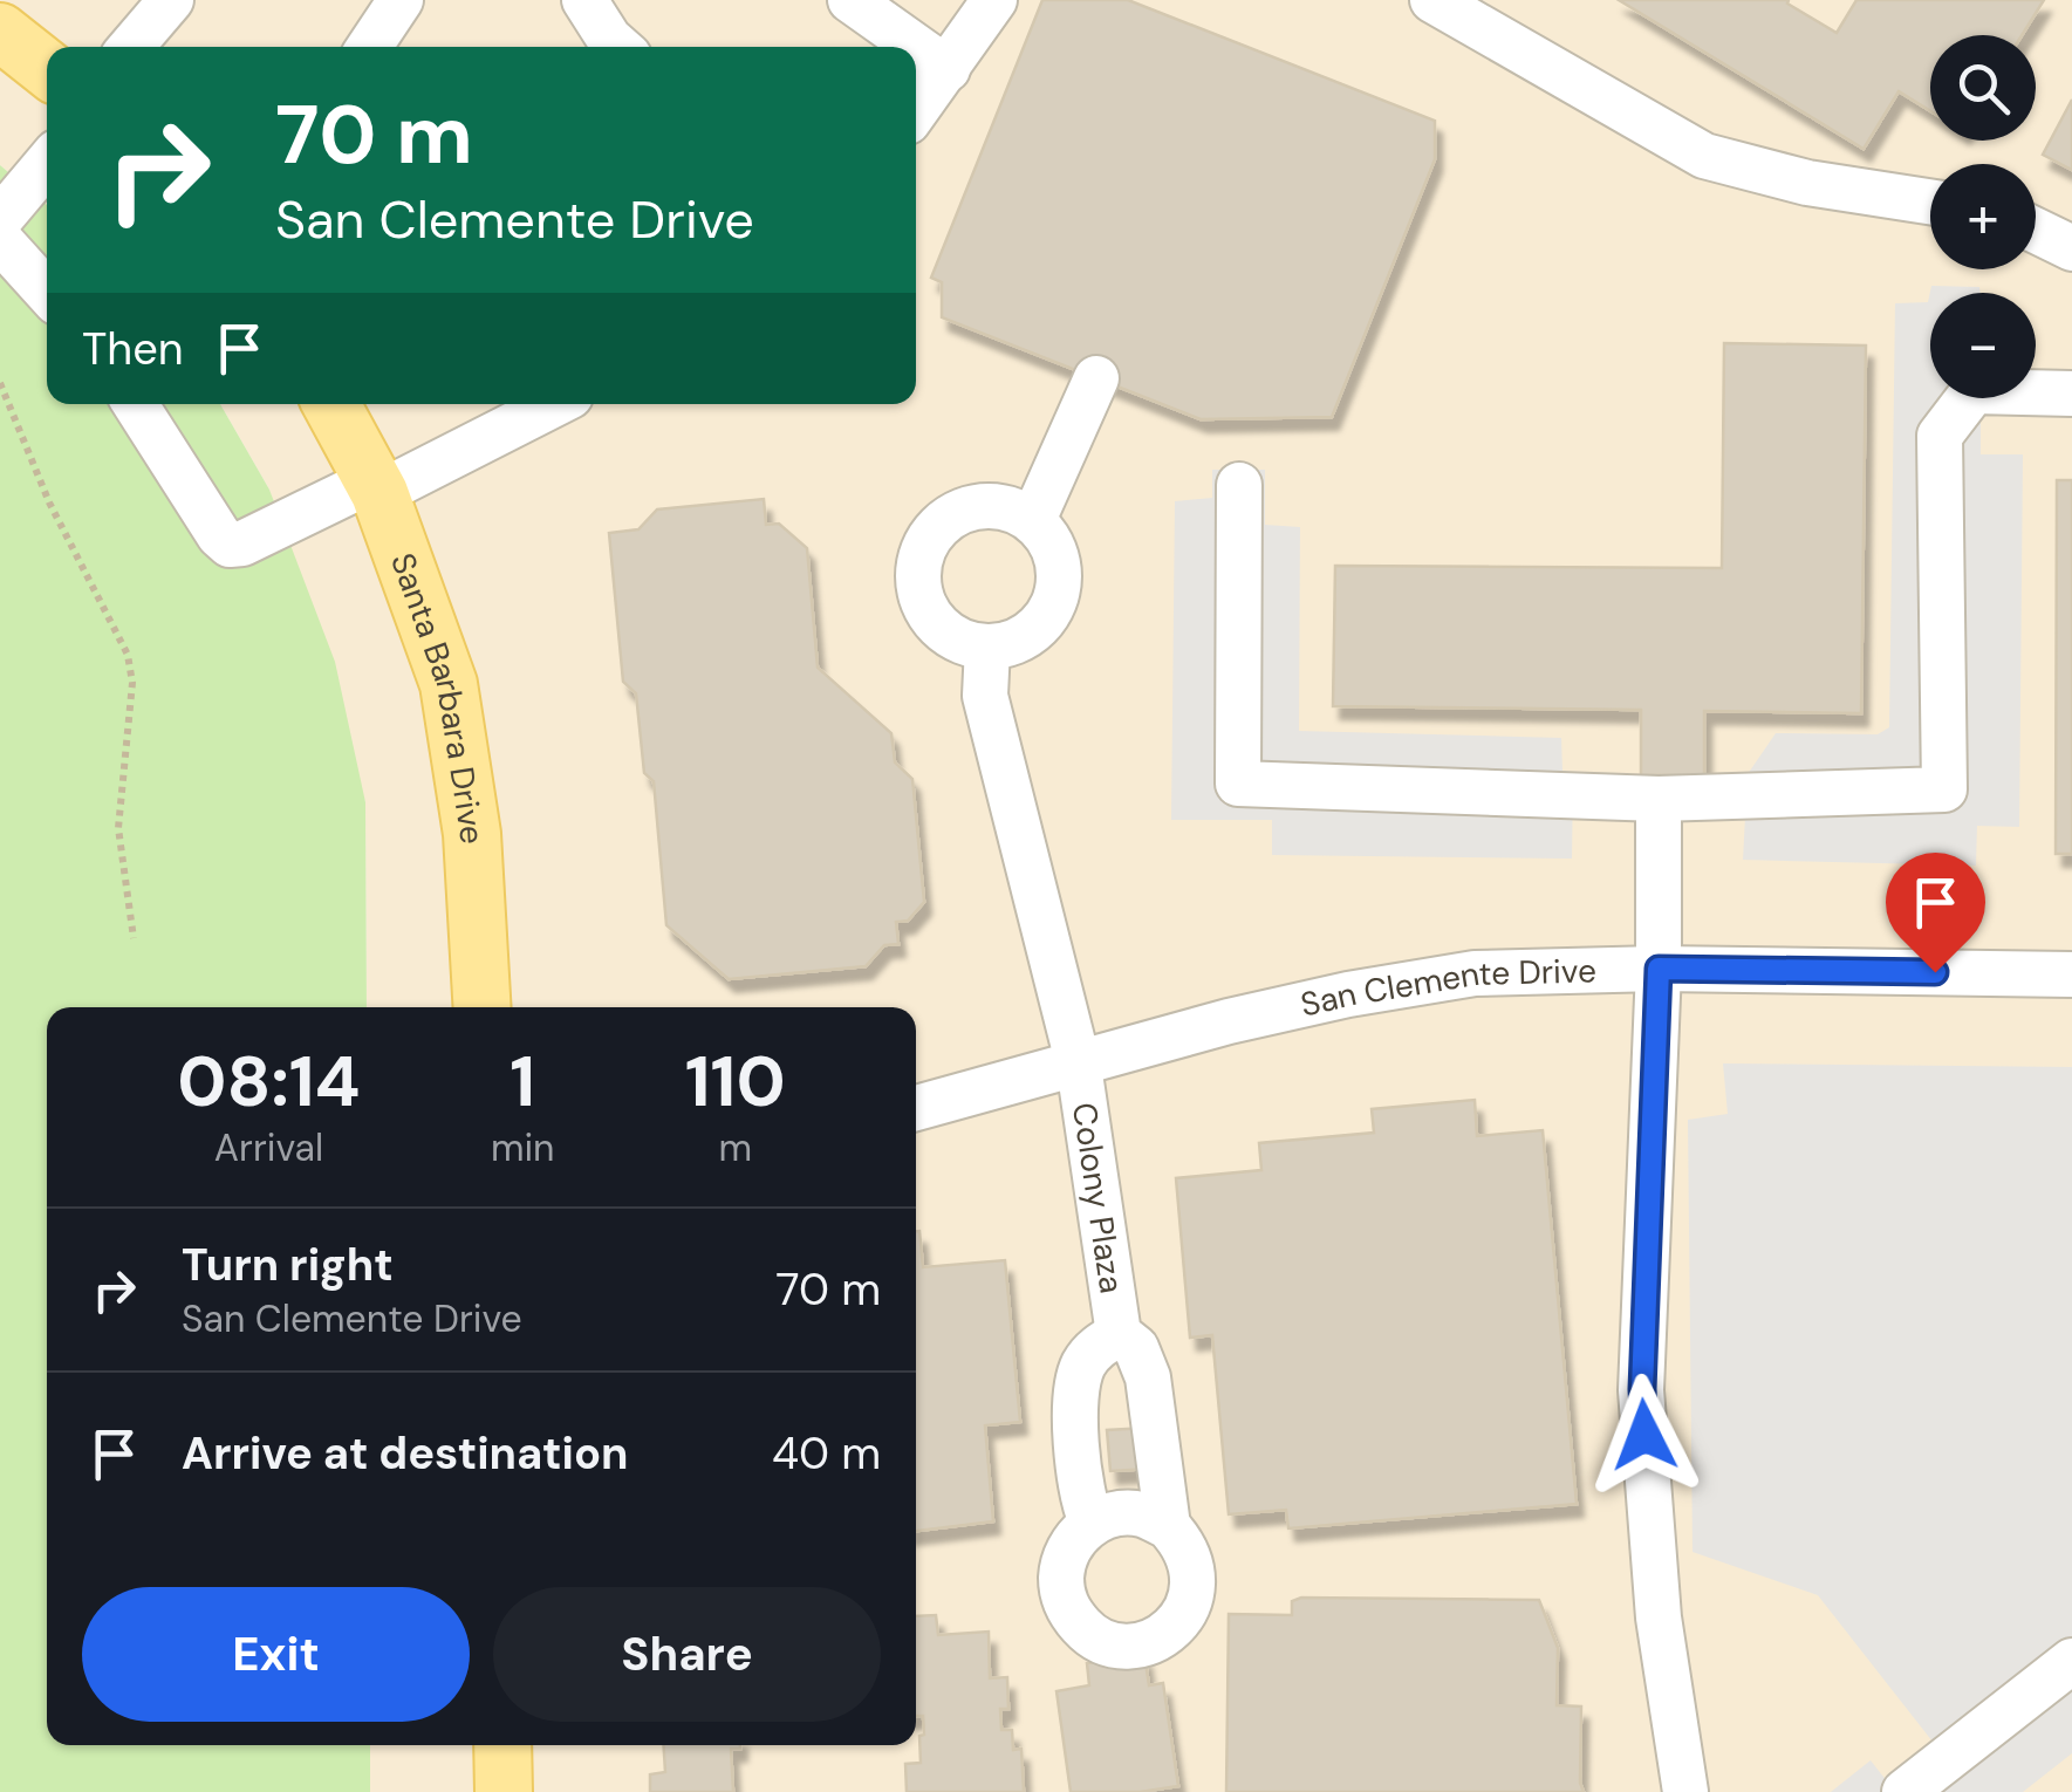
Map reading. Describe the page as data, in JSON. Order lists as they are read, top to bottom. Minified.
{"streets":{"main road":["Santa Barbara Drive"],"street":["San Clemente Drive","Colony Plaza"]},"crossings":[["San Clemente Drive","Colony Plaza"]],"page":{"map_buttons":["+","−"],"turn":["70 m","San Clemente Drive"],"then":"Then","eta":["08:14","Arrival","1","min","110","m"],"list":[{"name":"Turn right","note":"San Clemente Drive","value":"70 m"},{"name":"Arrive at destination","value":"40 m"}],"buttons":["Exit","Share"]}}
